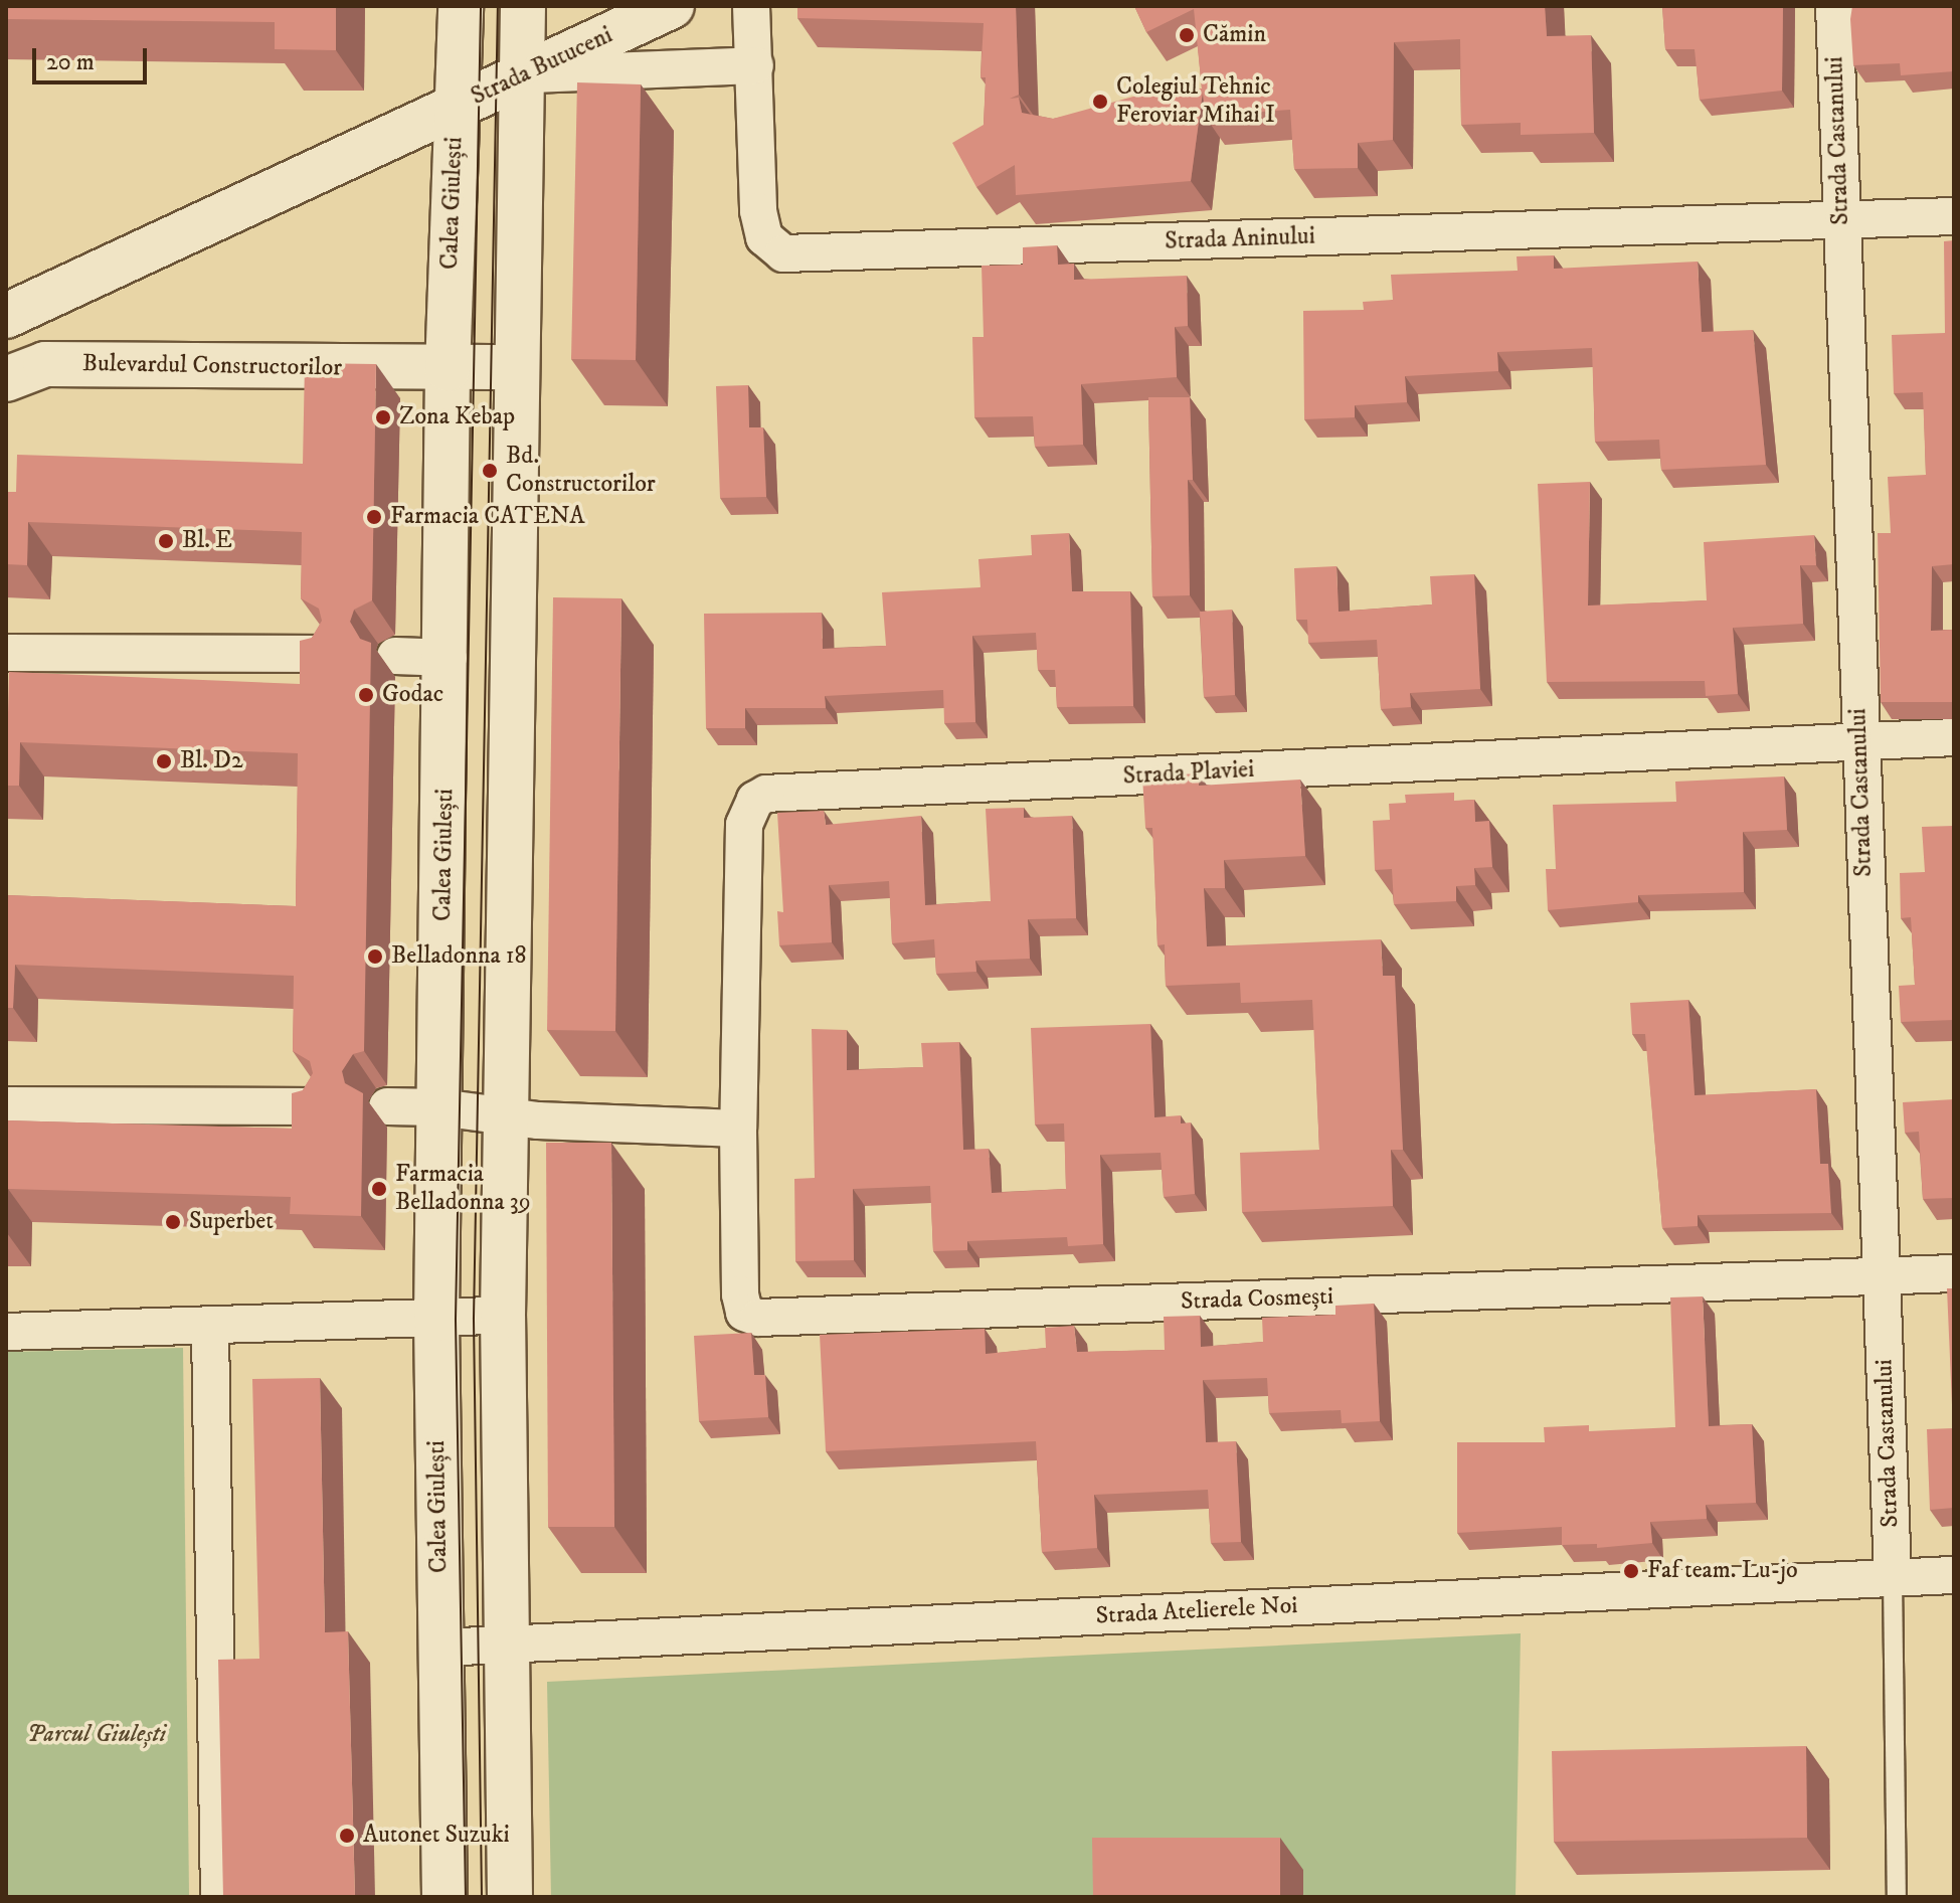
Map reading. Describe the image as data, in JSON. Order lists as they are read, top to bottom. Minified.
{"streets":{"main road":["Strada Butuceni","Calea Giulești","Bulevardul Constructorilor"],"street":["Strada Castanului","Strada Aninului","Strada Plaviei","Strada Cosmești","Strada Atelierele Noi"]},"crossings":[["Strada Butuceni","Calea Giulești"],["Strada Castanului","Strada Aninului"],["Strada Castanului","Strada Plaviei"],["Strada Castanului","Strada Cosmești"],["Strada Castanului","Strada Atelierele Noi"],["Calea Giulești","Bulevardul Constructorilor"],["Calea Giulești","Strada Atelierele Noi"],["Strada Plaviei","Strada Cosmești"]],"parks":["Parcul Giulești"],"places":["Cămin","Colegiul Tehnic Feroviar Mihai I","Zona Kebap","Bd. Constructorilor","Farmacia CATENA","Bl. E","Godac","Bl. D2","Belladonna 18","Farmacia Belladonna 39","Superbet","Faf team. Lu-jo","Autonet Suzuki"],"scale_bar":"20 m"}
